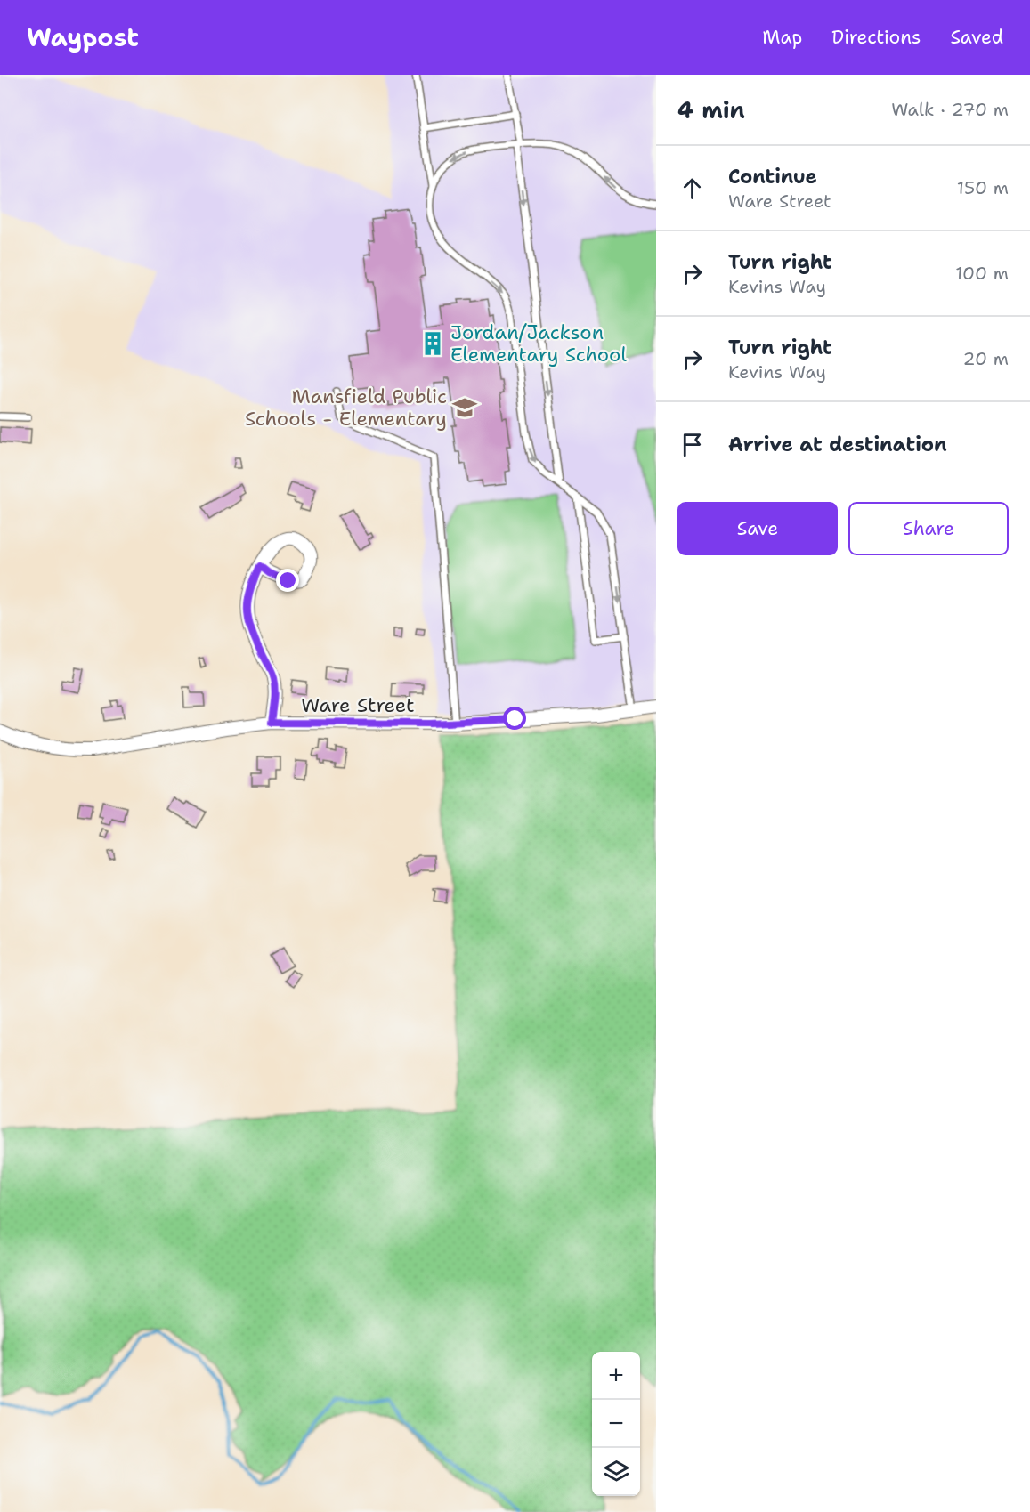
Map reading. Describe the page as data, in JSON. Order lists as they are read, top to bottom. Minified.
{"streets":{"street":["Ware Street"]},"places":{"building":["Jordan/Jackson Elementary School"],"school or university":["Mansfield Public Schools - Elementary"]},"page":{"header":"Waypost","nav":["Map","Directions","Saved"],"heading":["4 min","Walk · 270 m"],"list":[["Continue","Ware Street","150 m"],["Turn right","Kevins Way","100 m"],["Turn right","Kevins Way","20 m"],"Arrive at destination"],"buttons":["Save","Share"],"map_buttons":["+","−"]}}
